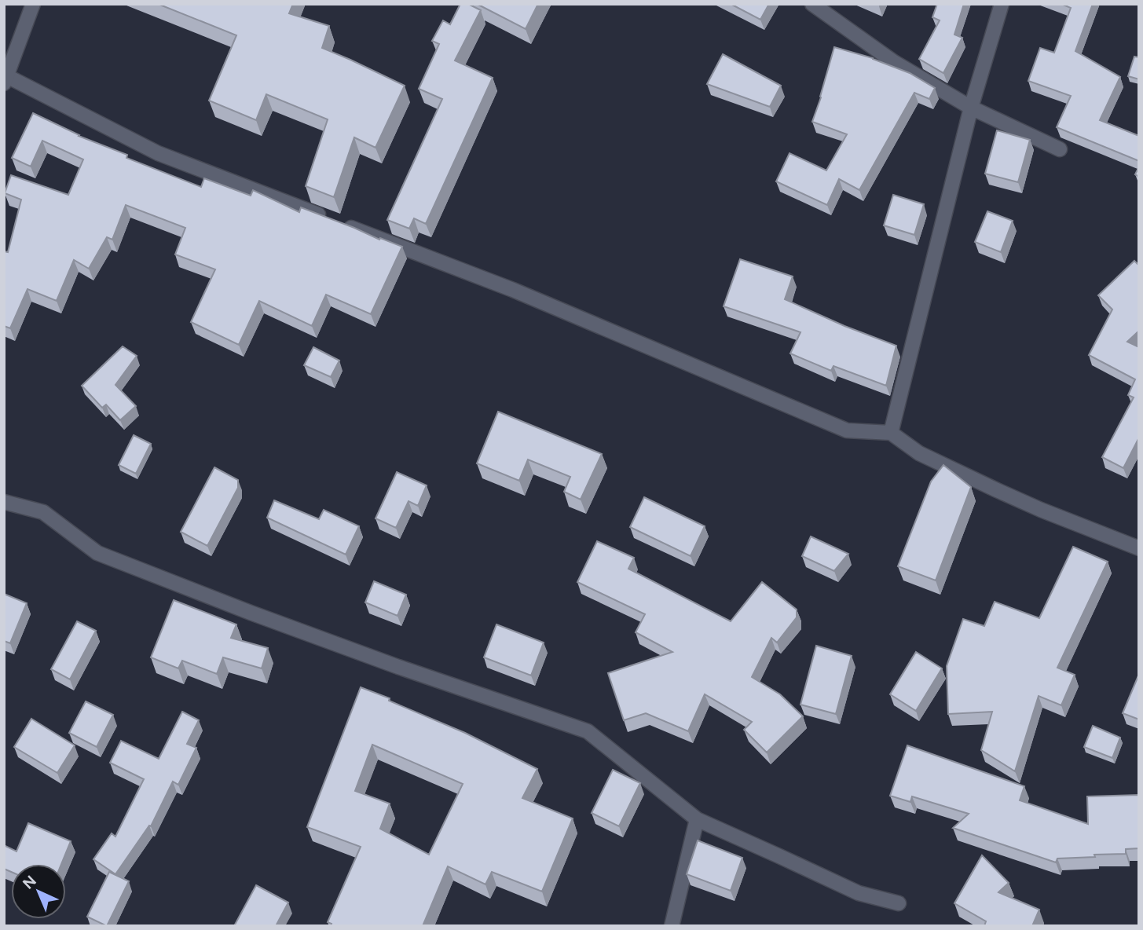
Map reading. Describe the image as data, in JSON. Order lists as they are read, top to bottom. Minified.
{"north":"top left"}
